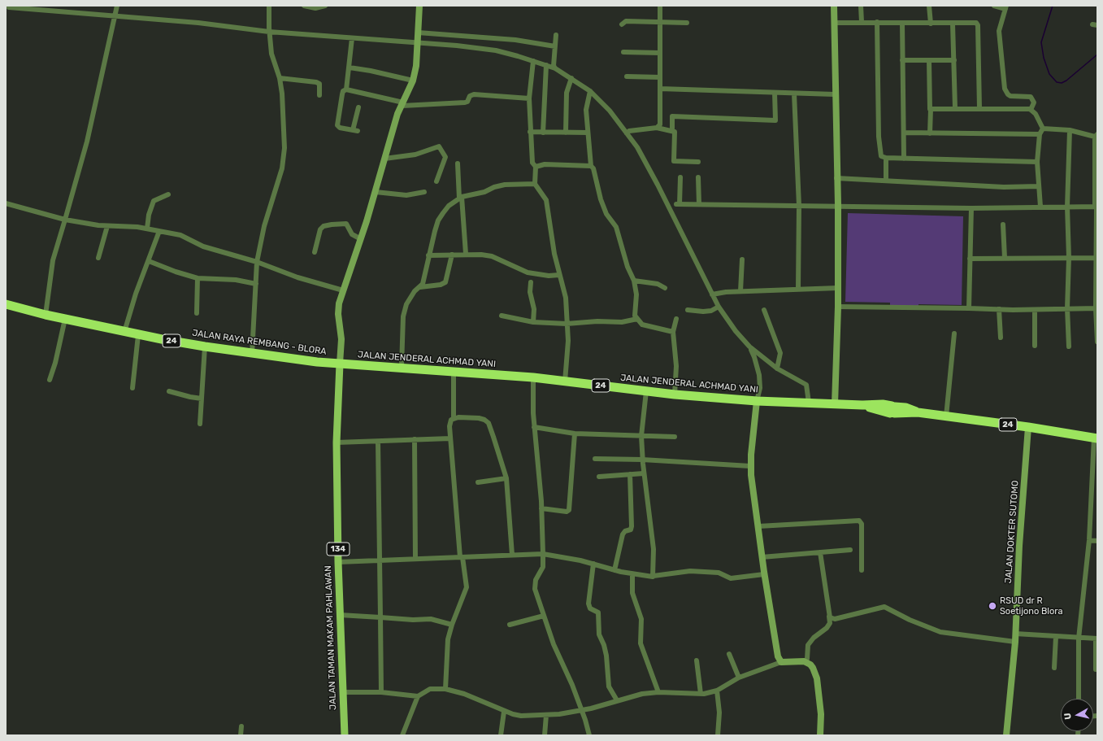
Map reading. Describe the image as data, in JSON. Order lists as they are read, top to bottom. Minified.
{"streets":{"highway":["24","JALAN RAYA REMBANG - BLORA","JALAN JENDERAL ACHMAD YANI"],"main road":["JALAN DOKTER SUTOMO","134","JALAN TAMAN MAKAM PAHLAWAN"]},"crossings":[["JALAN RAYA REMBANG - BLORA","JALAN JENDERAL ACHMAD YANI"],["JALAN RAYA REMBANG - BLORA","JALAN TAMAN MAKAM PAHLAWAN"],["JALAN JENDERAL ACHMAD YANI","JALAN DOKTER SUTOMO"],["JALAN JENDERAL ACHMAD YANI","JALAN TAMAN MAKAM PAHLAWAN"]],"places":["RSUD dr R Soetijono Blora"],"north":"left"}
